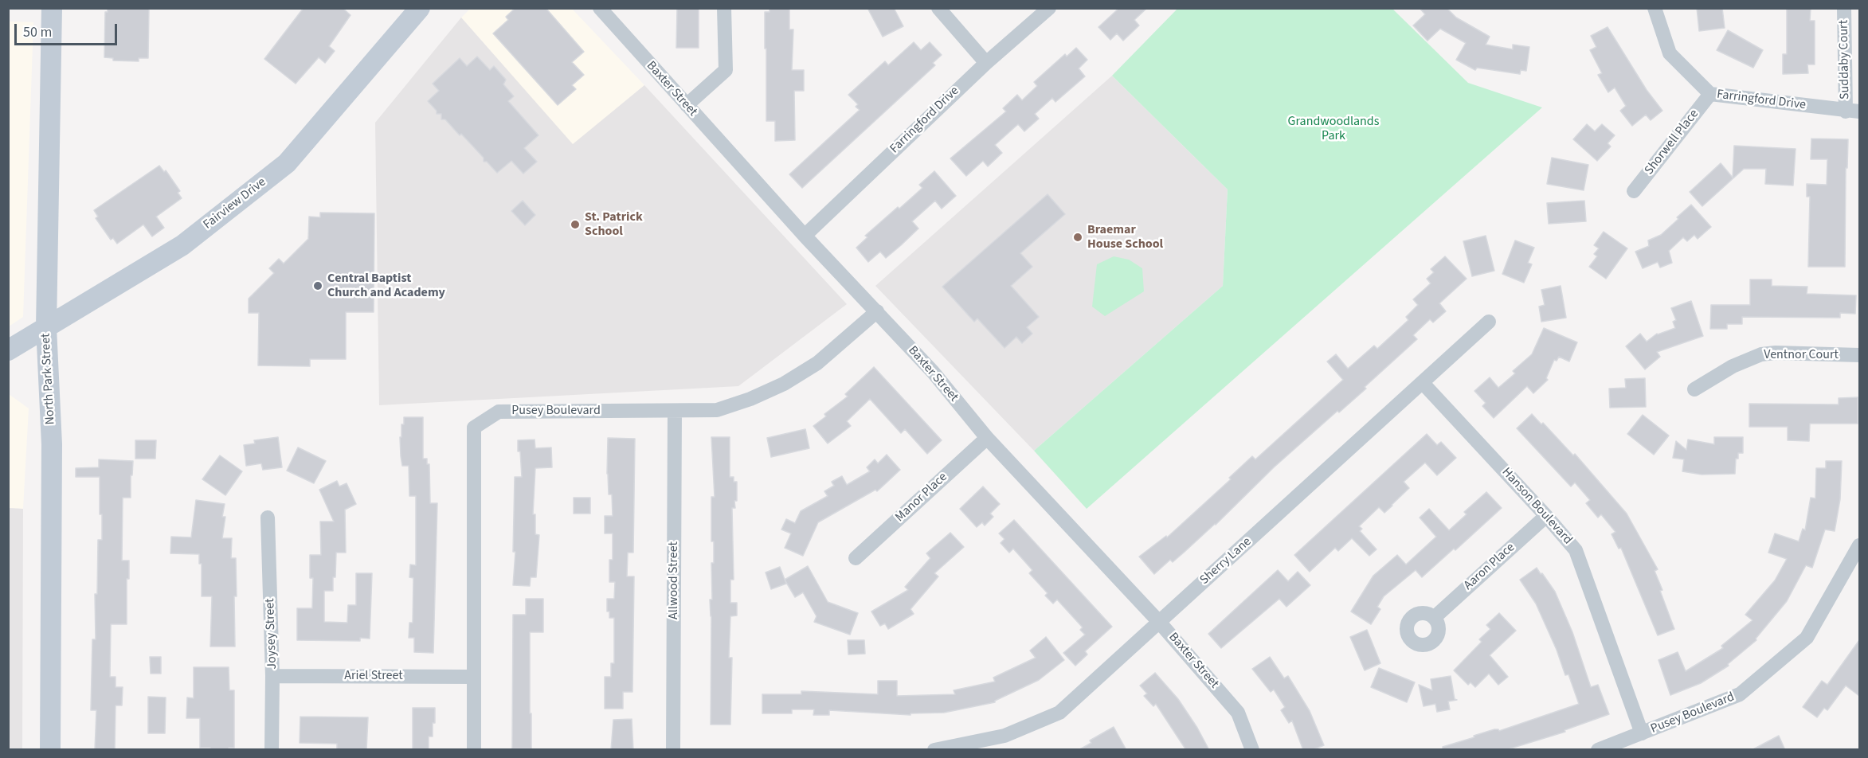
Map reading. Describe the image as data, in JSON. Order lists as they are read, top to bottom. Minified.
{"streets":{"main road":["Fairview Drive","North Park Street"],"street":["Suddaby Court","Baxter Street","Farringford Drive","Shorwell Place","Ventnor Court","Pusey Boulevard","Manor Place","Hanson Boulevard","Sherry Lane","Aaron Place","Allwood Street","Joysey Street","Ariel Street"]},"crossings":[["Suddaby Court","Farringford Drive"],["Baxter Street","Farringford Drive"],["Baxter Street","Pusey Boulevard"],["Baxter Street","Manor Place"],["Baxter Street","Sherry Lane"],["Farringford Drive","Shorwell Place"],["Fairview Drive","North Park Street"],["Pusey Boulevard","Hanson Boulevard"],["Pusey Boulevard","Allwood Street"],["Pusey Boulevard","Ariel Street"],["Hanson Boulevard","Sherry Lane"],["Hanson Boulevard","Aaron Place"],["Joysey Street","Ariel Street"]],"parks":["Grandwoodlands Park"],"places":["St. Patrick School","Braemar House School","Central Baptist Church and Academy"],"scale_bar":"50 m"}
